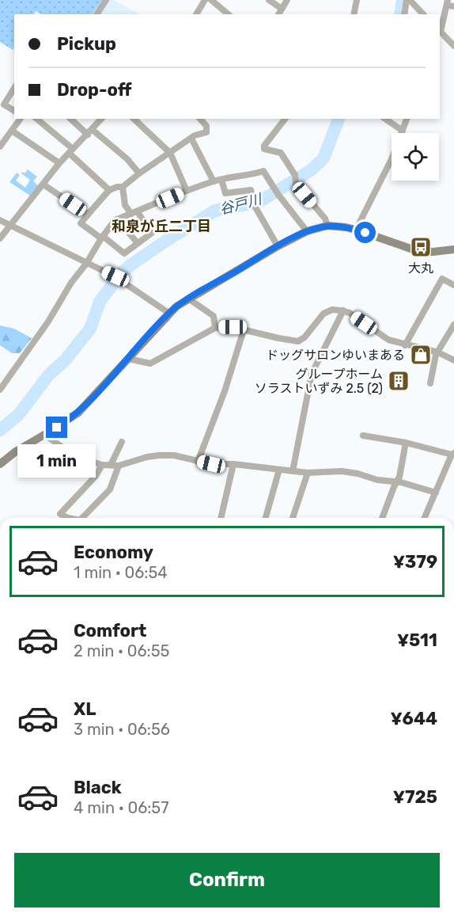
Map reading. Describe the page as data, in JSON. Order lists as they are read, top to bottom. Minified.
{"districts":["和泉が丘二丁目"],"water":["谷戸川"],"places":{"bus stop":["大丸"],"shop":["ドッグサロンゆいまある"],"building":["グループホーム ソラストいずみ 2.5 (2)"]},"page":{"banner":["Pickup","Drop-off"],"bubble":"1 min","list":[{"name":"Economy","note":"1 min · 06:54","value":"¥379"},{"name":"Comfort","note":"2 min · 06:55","value":"¥511"},{"name":"XL","note":"3 min · 06:56","value":"¥644"},{"name":"Black","note":"4 min · 06:57","value":"¥725"}],"buttons":"Confirm"}}
